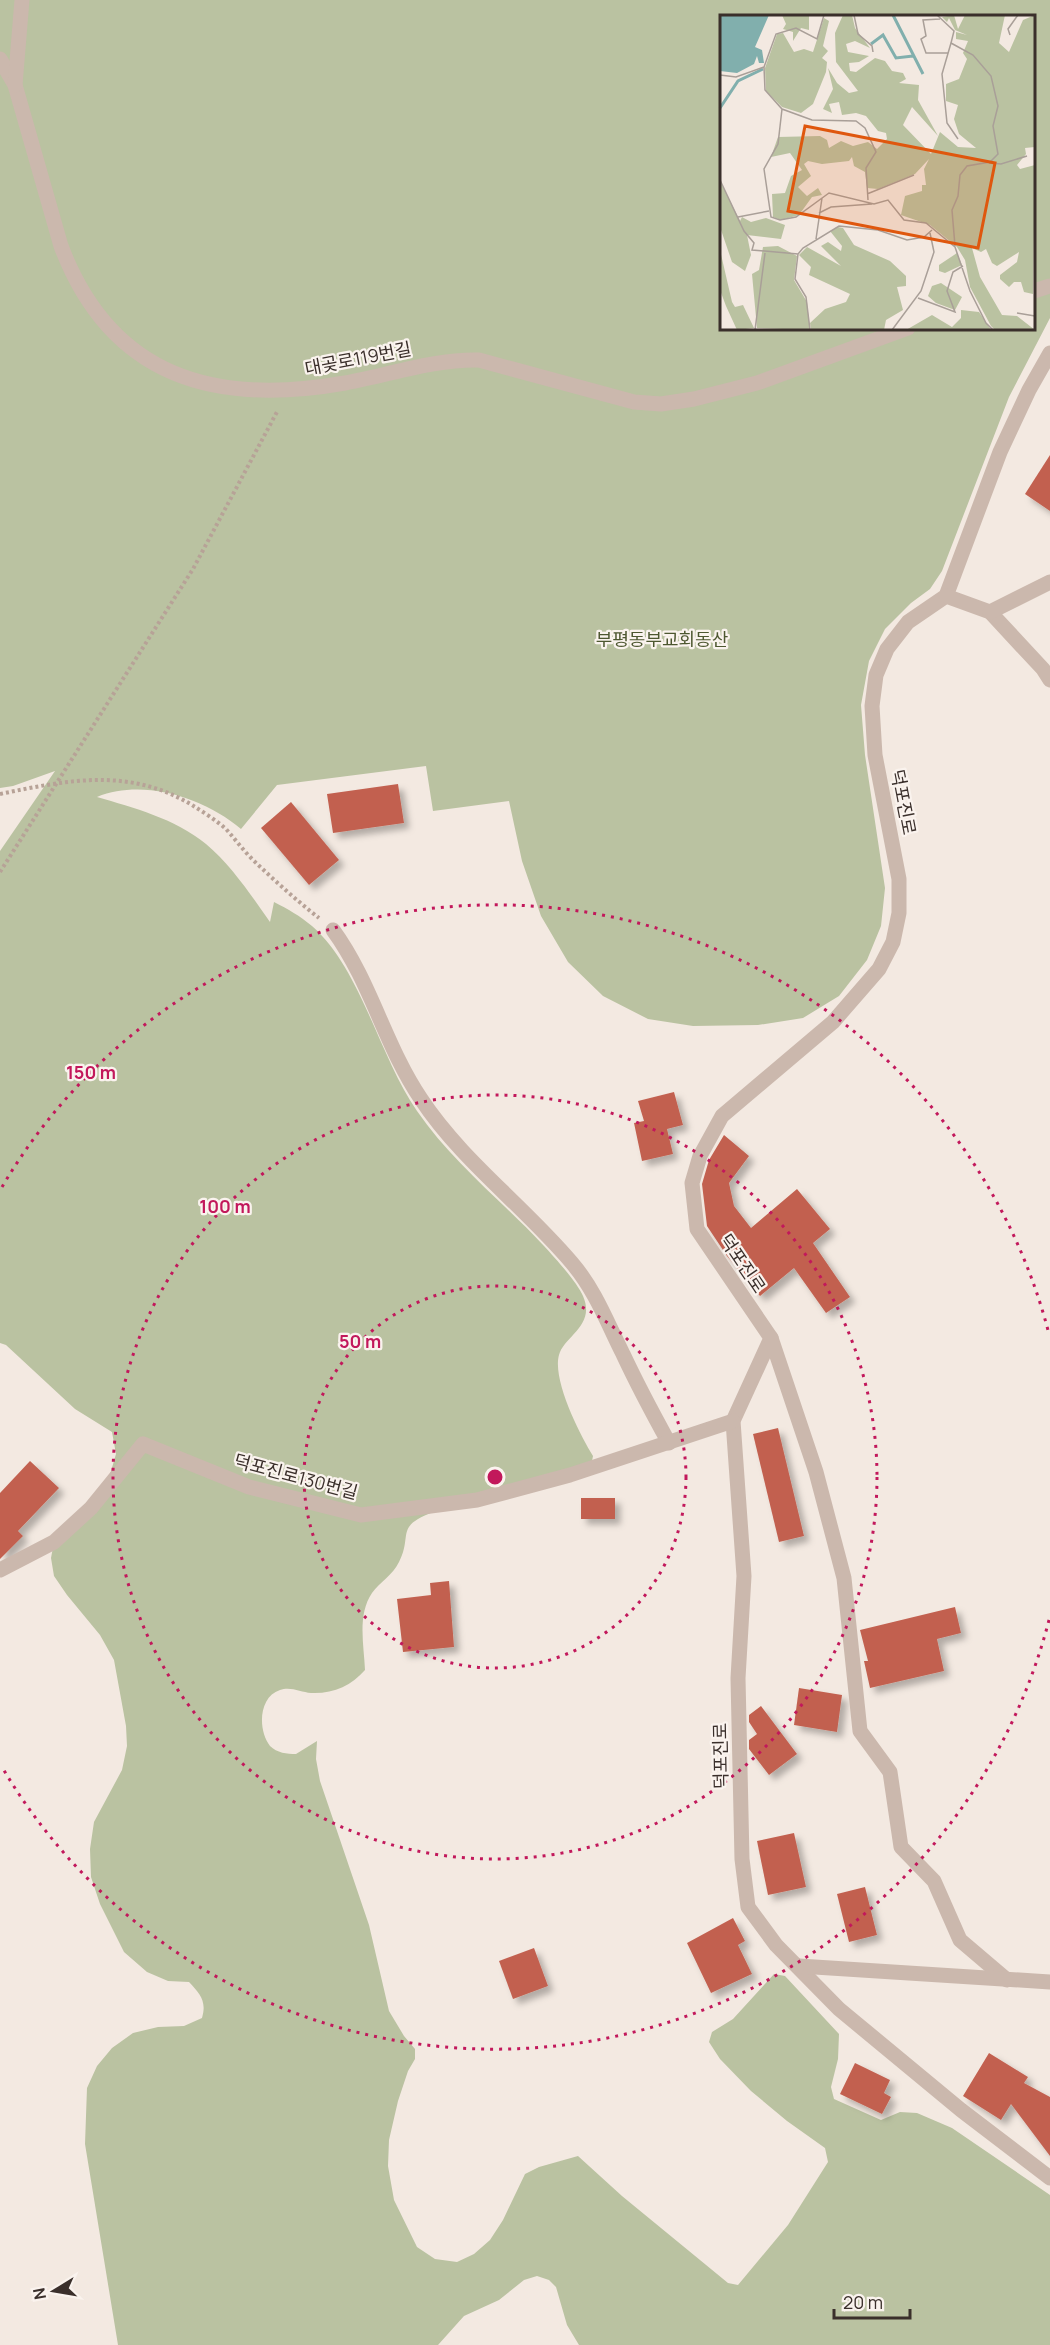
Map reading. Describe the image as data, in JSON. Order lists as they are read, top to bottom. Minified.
{"streets":{"street":["대곶로119번길","덕포진로","덕포진로130번길"]},"crossings":[["덕포진로","덕포진로130번길"]],"parks":["부평동부교회동산"],"scale_bar":"20 m","north":"left","rings":["150 m","100 m","50 m"]}
